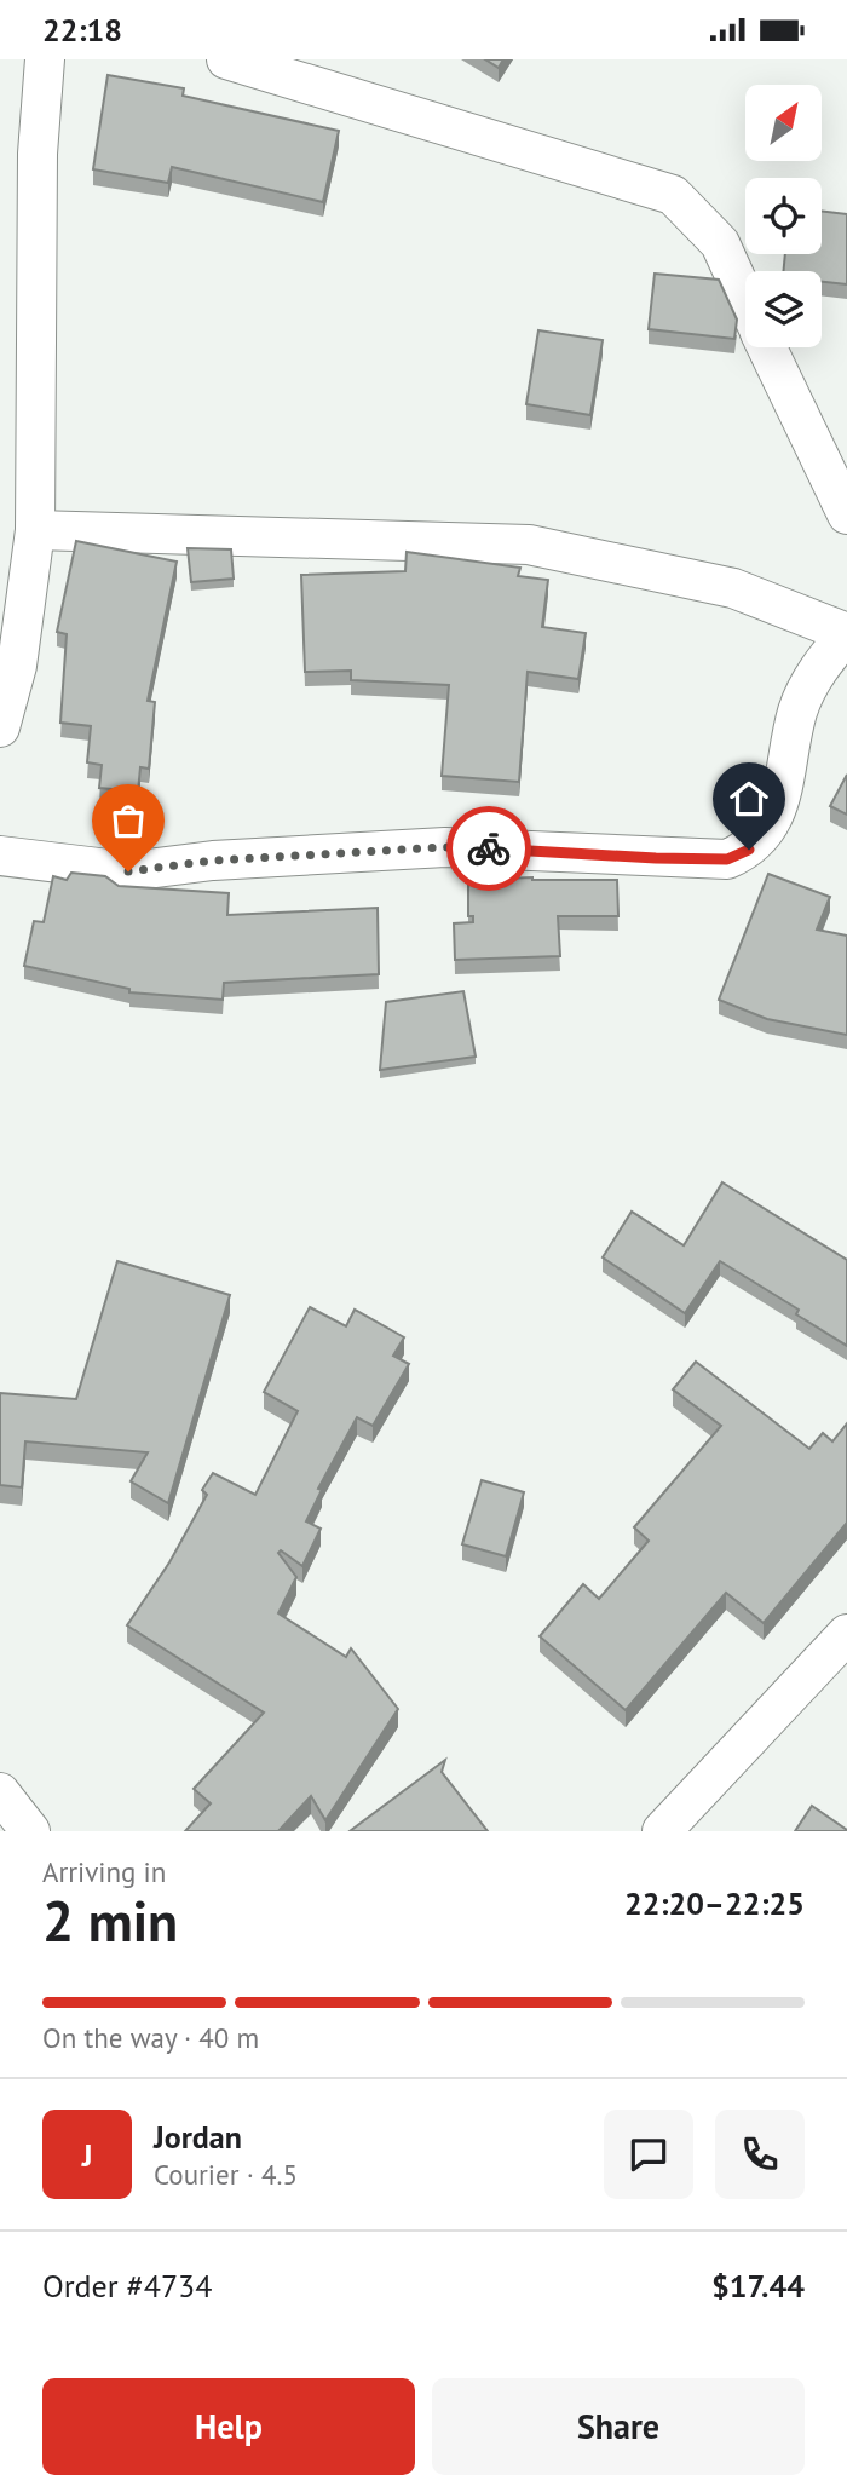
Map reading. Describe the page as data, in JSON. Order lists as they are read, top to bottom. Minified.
{"north":"top right","page":{"status":"22:18","heading":["2 min","Arriving in","22:20–22:25"],"panel":["Jordan","Courier · 4.5","Order #4734","$17.44"],"bar":"On the way · 40 m","round":"J","buttons":["Help","Share"]}}
